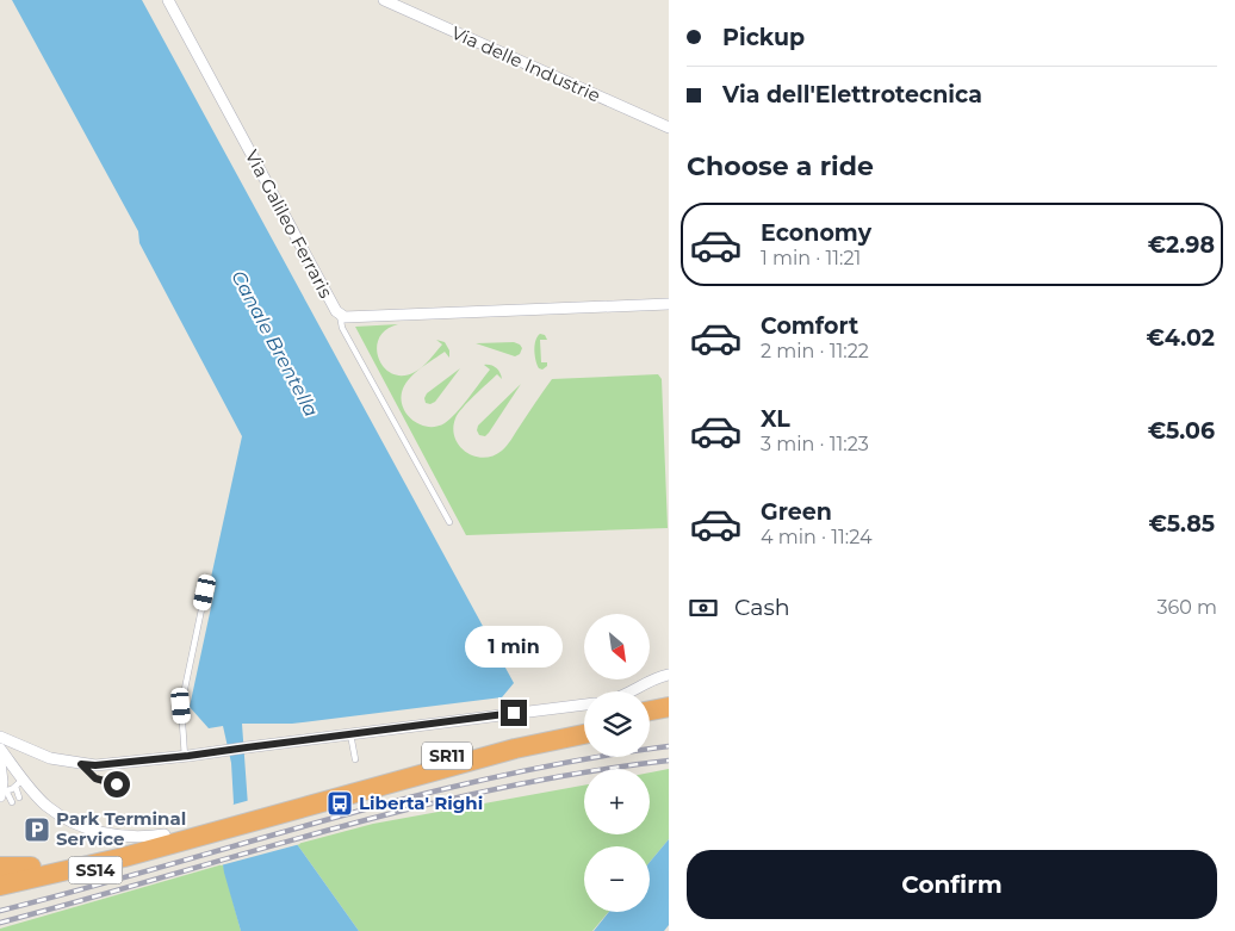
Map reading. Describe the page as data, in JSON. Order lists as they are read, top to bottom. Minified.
{"streets":{"highway":["SR11","SS14"],"street":["Via delle Industrie","Via Galileo Ferraris"]},"crossings":[["SR11","SS14"]],"water":["Canale Brentella"],"places":{"bus stop":["Liberta' Righi"],"parking":["Park Terminal Service"]},"north":"bottom right","page":{"banner":["Pickup","Via dell'Elettrotecnica"],"heading":"Choose a ride","list":[{"name":"Economy","note":"1 min · 11:21","value":"€2.98"},{"name":"Comfort","note":"2 min · 11:22","value":"€4.02"},{"name":"XL","note":"3 min · 11:23","value":"€5.06"},{"name":"Green","note":"4 min · 11:24","value":"€5.85"}],"pay":["Cash","360 m"],"map_buttons":["+","−"],"bubble":"1 min","buttons":"Confirm"}}
